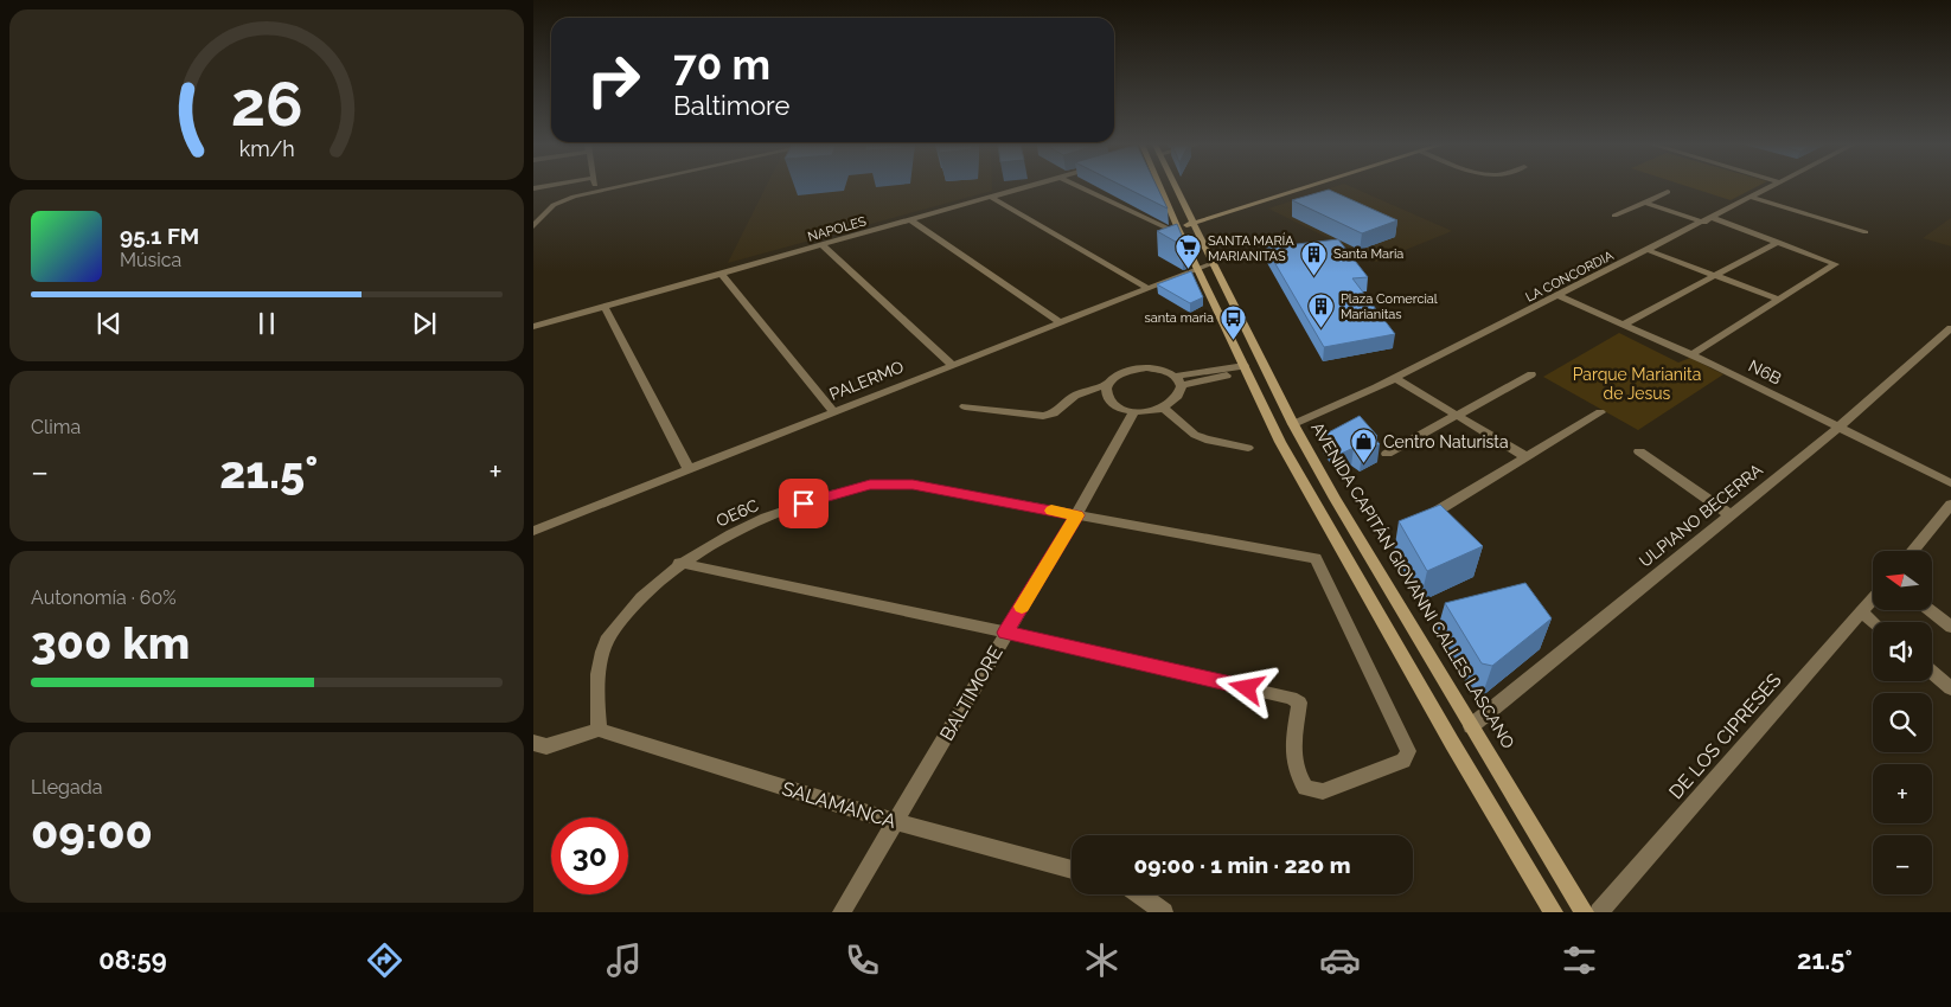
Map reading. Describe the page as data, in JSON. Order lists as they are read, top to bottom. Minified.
{"streets":{"main road":["AVENIDA CAPITÁN GIOVANNI CALLES LASCANO"],"street":["NAPOLES","LA CONCORDIA","N6B","PALERMO","OE6C","ULPIANO BECERRA","BALTIMORE","DE LOS CIPRESES","SALAMANCA"]},"crossings":[["LA CONCORDIA","N6B"],["LA CONCORDIA","AVENIDA CAPITÁN GIOVANNI CALLES LASCANO"],["N6B","ULPIANO BECERRA"],["PALERMO","AVENIDA CAPITÁN GIOVANNI CALLES LASCANO"],["OE6C","BALTIMORE"],["OE6C","SALAMANCA"],["ULPIANO BECERRA","AVENIDA CAPITÁN GIOVANNI CALLES LASCANO"],["BALTIMORE","SALAMANCA"]],"parks":["Parque Marianita de Jesus"],"places":{"supermarket":["SANTA MARÍA MARIANITAS"],"building":["Santa Maria","Plaza Comercial Marianitas"],"bus stop":["santa maria"],"shop":["Centro Naturista"]},"north":"left","page":{"turn":["70 m","Baltimore"],"song":["95.1 FM","Música"],"tile":["Clima",["Autonomía · 60%","300 km"],["Llegada","09:00"]],"heat":["−","21.5°","+"],"map_buttons":["+","−"],"limit":"30","trip":"09:00 · 1 min · 220 m","tabs":["08:59","21.5°"],"gauge":["26","km/h"]}}
